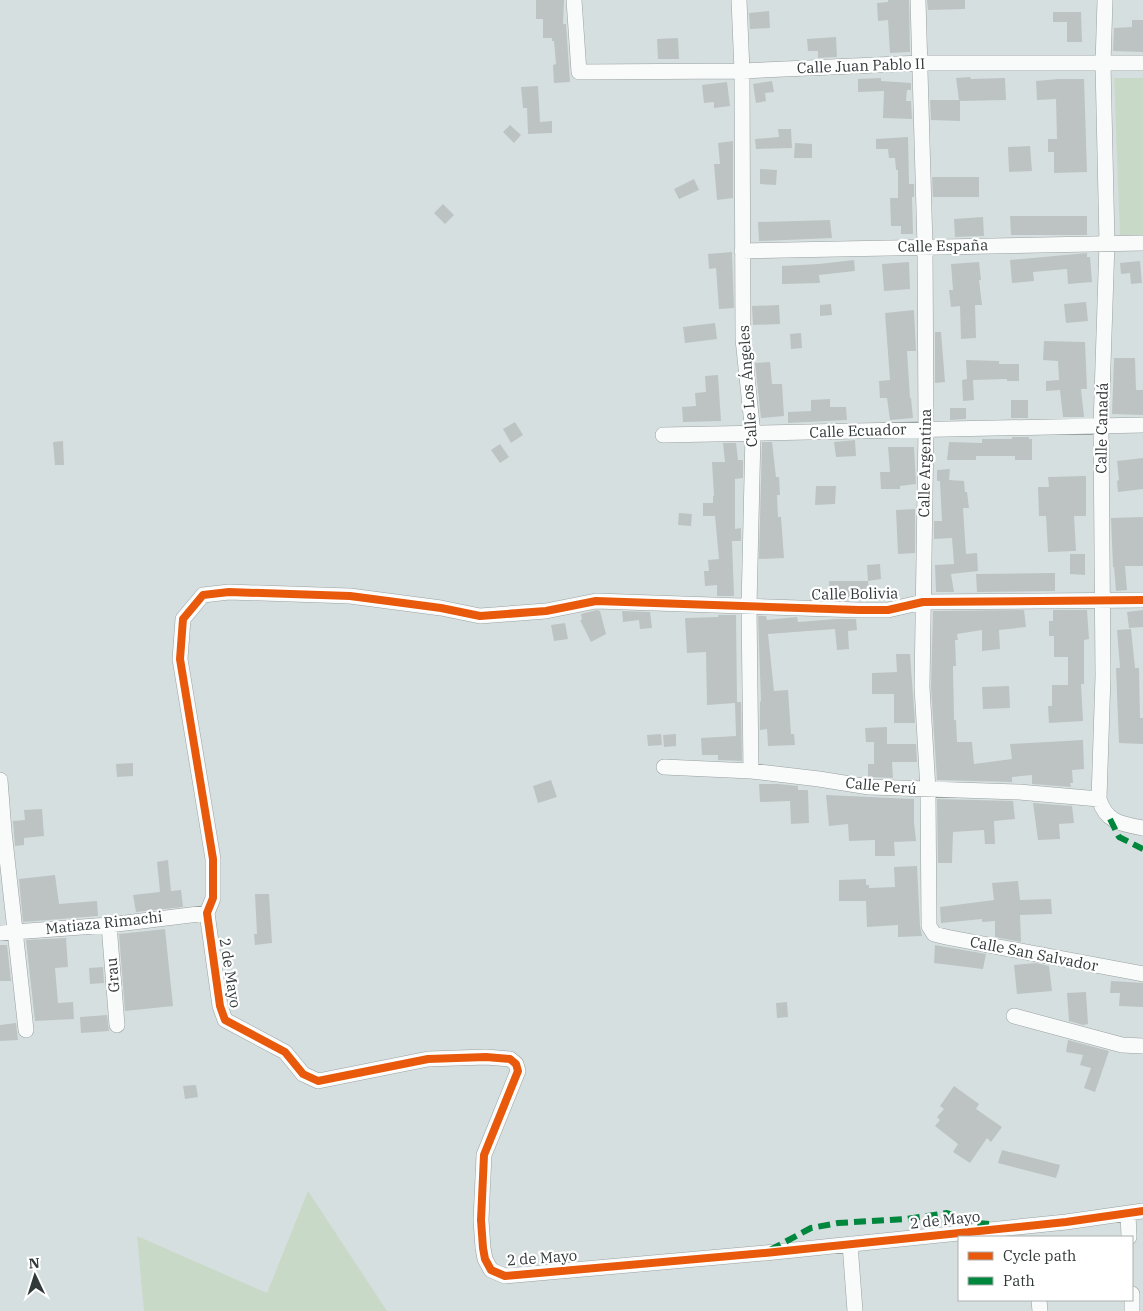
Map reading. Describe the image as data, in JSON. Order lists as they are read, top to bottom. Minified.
{"streets":{"street":["Calle Juan Pablo II","Calle España","Calle Los Ángeles","Calle Canadá","Calle Ecuador","Calle Argentina","Calle Bolivia","Calle Perú","Matiaza Rimachi","Calle San Salvador","2 de Mayo","Grau"]},"crossings":[["Calle Juan Pablo II","Calle Los Ángeles"],["Calle Juan Pablo II","Calle Canadá"],["Calle Juan Pablo II","Calle Argentina"],["Calle España","Calle Los Ángeles"],["Calle España","Calle Canadá"],["Calle España","Calle Argentina"],["Calle Los Ángeles","Calle Ecuador"],["Calle Los Ángeles","Calle Bolivia"],["Calle Los Ángeles","Calle Perú"],["Calle Canadá","Calle Ecuador"],["Calle Canadá","Calle Bolivia"],["Calle Canadá","Calle Perú"],["Calle Ecuador","Calle Argentina"],["Calle Argentina","Calle Bolivia"],["Calle Argentina","Calle Perú"],["Calle Argentina","Calle San Salvador"],["Calle Bolivia","Matiaza Rimachi"],["Calle Bolivia","2 de Mayo"],["Matiaza Rimachi","2 de Mayo"],["Matiaza Rimachi","Grau"]],"legend":["Cycle path","Path"],"north":"top"}
